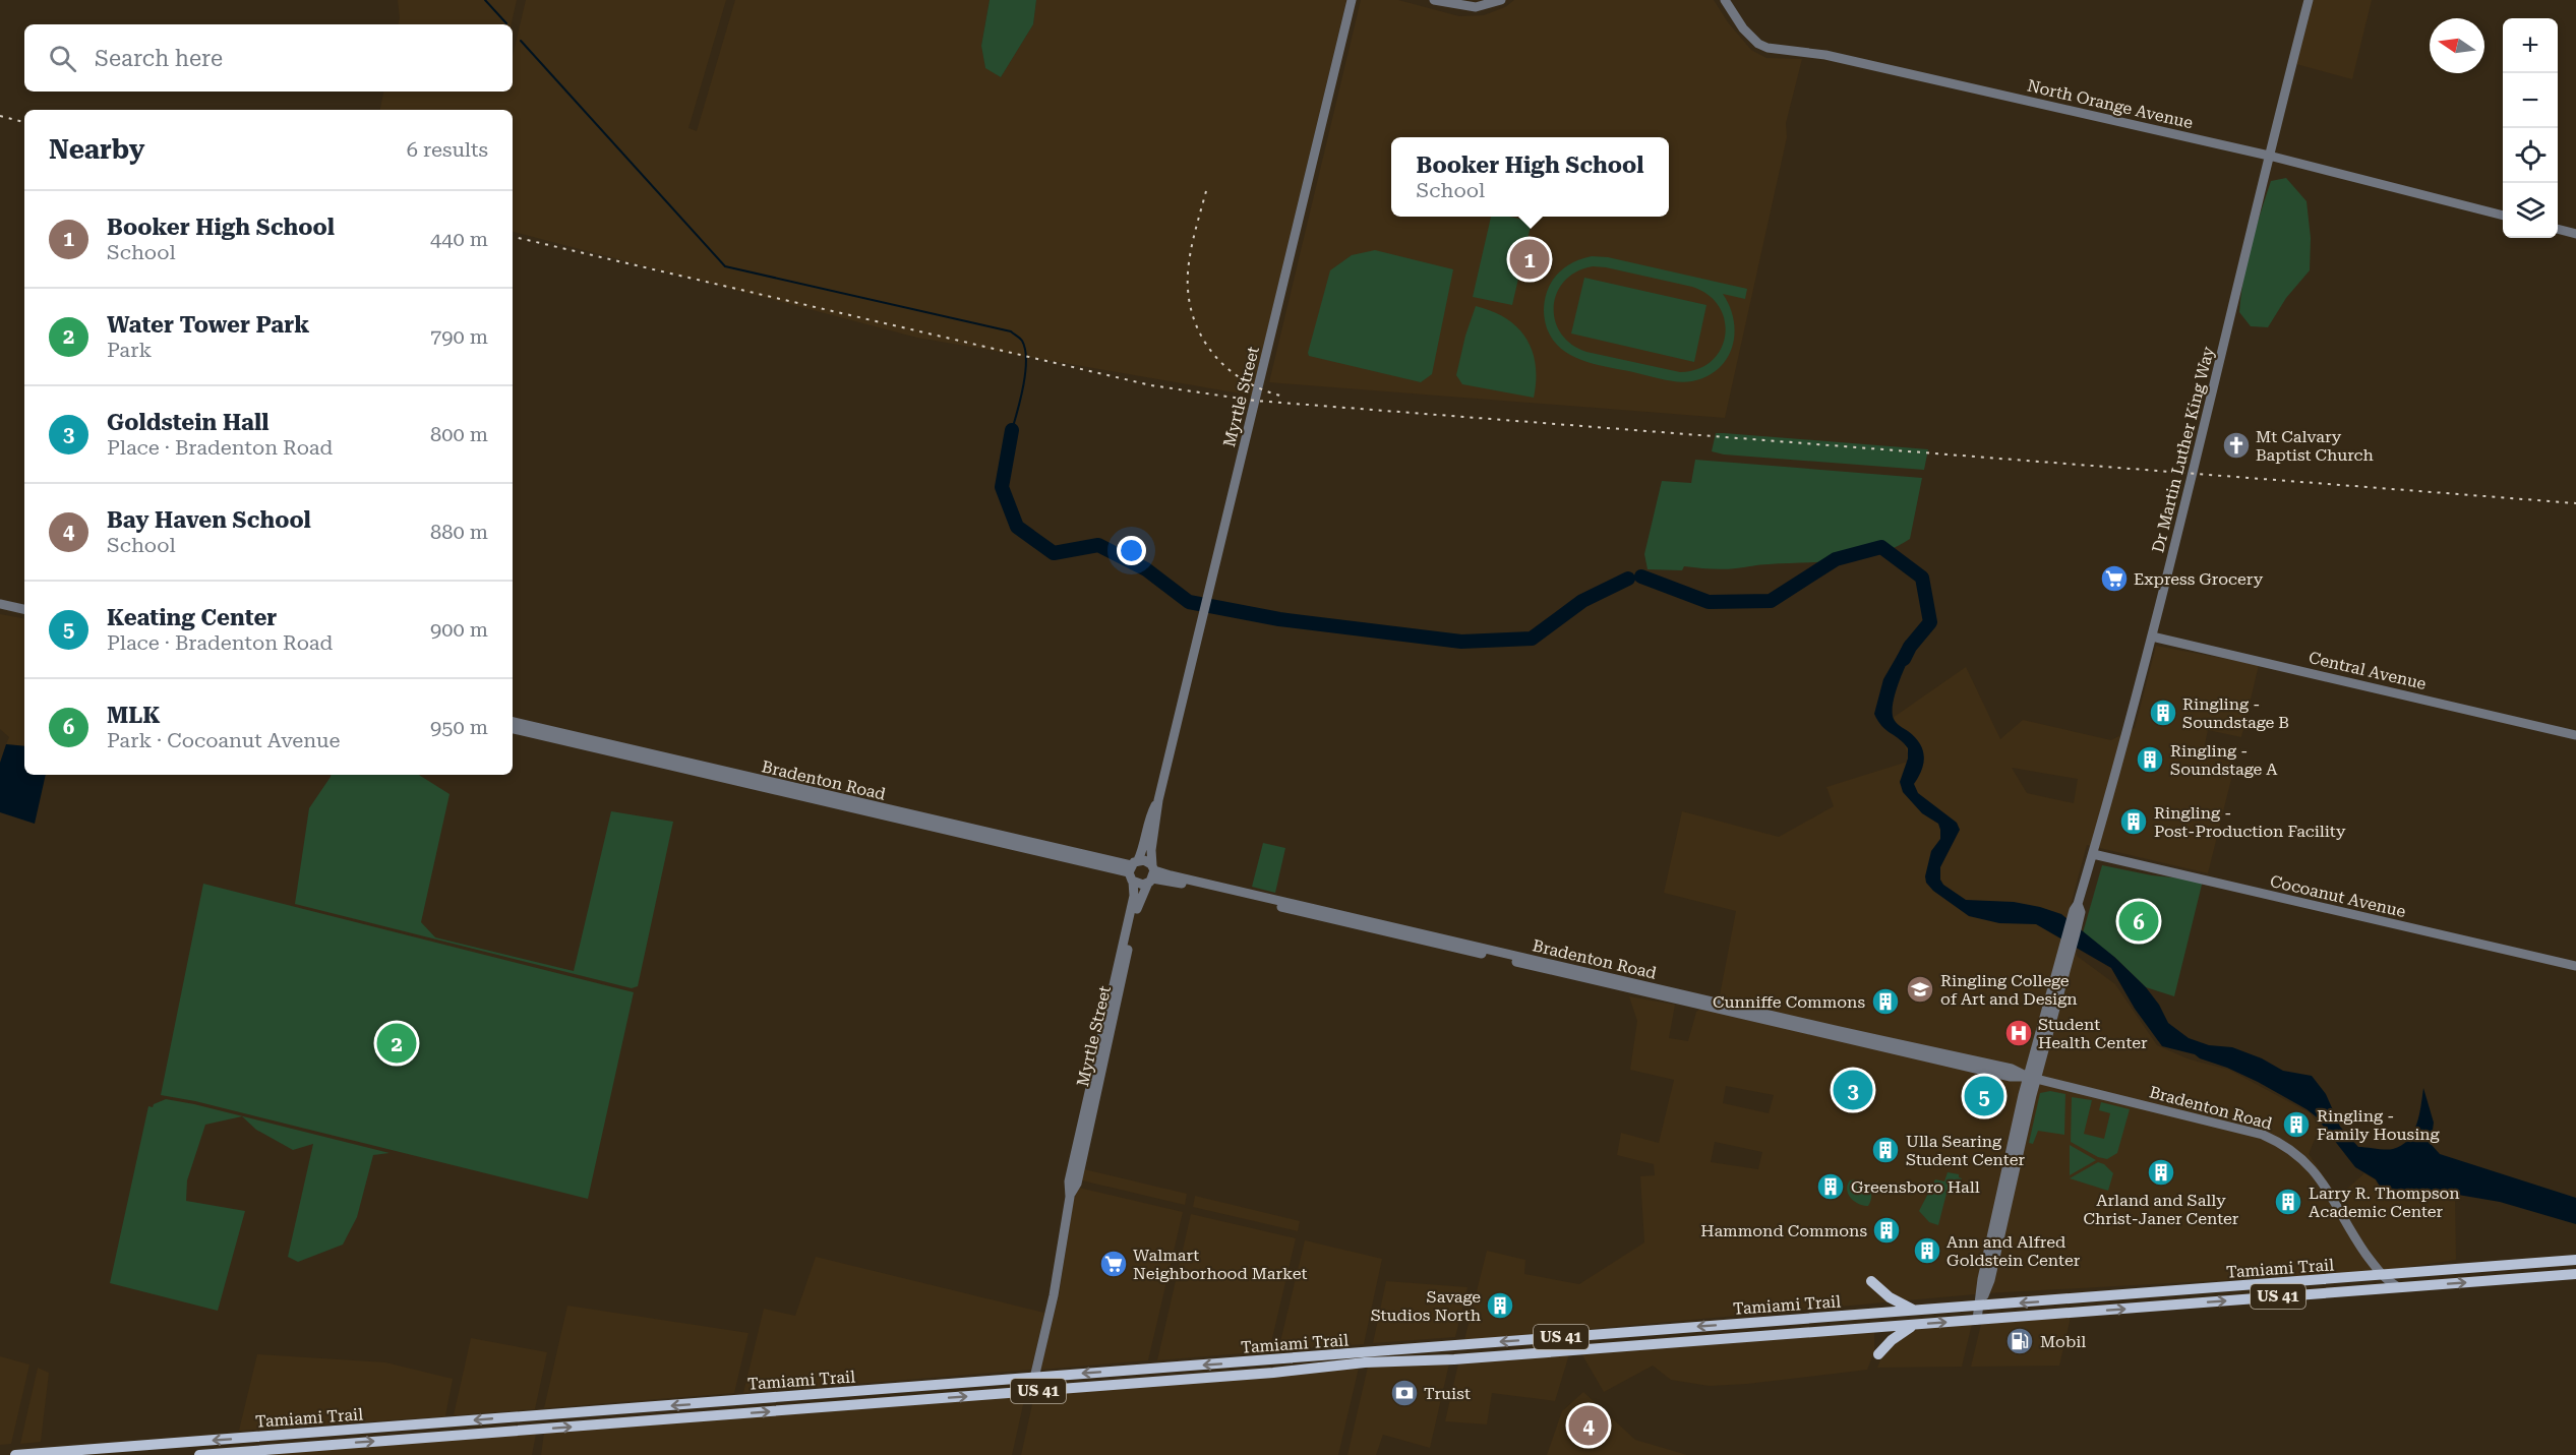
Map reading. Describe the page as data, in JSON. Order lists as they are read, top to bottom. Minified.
{"streets":{"main road":["Tamiami Trail","US 41"],"street":["North Orange Avenue","Myrtle Street","Dr Martin Luther King Way","Central Avenue","Bradenton Road","Cocoanut Avenue"]},"crossings":[["North Orange Avenue","Dr Martin Luther King Way"],["Myrtle Street","Bradenton Road"],["Myrtle Street","Tamiami Trail"],["Dr Martin Luther King Way","Central Avenue"],["Dr Martin Luther King Way","Bradenton Road"],["Dr Martin Luther King Way","Cocoanut Avenue"],["Dr Martin Luther King Way","Tamiami Trail"],["Bradenton Road","Tamiami Trail"]],"places":{"church":["Mt Calvary Baptist Church"],"supermarket":["Express Grocery","Walmart Neighborhood Market"],"building":["Ringling - Soundstage B","Ringling - Soundstage A","Ringling - Post-Production Facility","Cunniffe Commons","Ringling - Family Housing","Ulla Searing Student Center","Arland and Sally Christ-Janer Center","Greensboro Hall","Larry R. Thompson Academic Center","Hammond Commons","Ann and Alfred Goldstein Center","Savage Studios North"],"school or university":["Ringling College of Art and Design"],"hospital":["Student Health Center"],"fuel station":["Mobil"],"bank":["Truist"]},"north":"left","page":{"map_buttons":["+","−"],"search":"Search here","heading":["Nearby","6 results"],"popup":["Booker High School","School"],"list":[{"mark":"1","name":"Booker High School","note":"School","value":"440 m"},{"mark":"2","name":"Water Tower Park","note":"Park","value":"790 m"},{"mark":"3","name":"Goldstein Hall","note":"Place · Bradenton Road","value":"800 m"},{"mark":"4","name":"Bay Haven School","note":"School","value":"880 m"},{"mark":"5","name":"Keating Center","note":"Place · Bradenton Road","value":"900 m"},{"mark":"6","name":"MLK","note":"Park · Cocoanut Avenue","value":"950 m"}],"pins":["1","6","2","3","5","4"]}}
